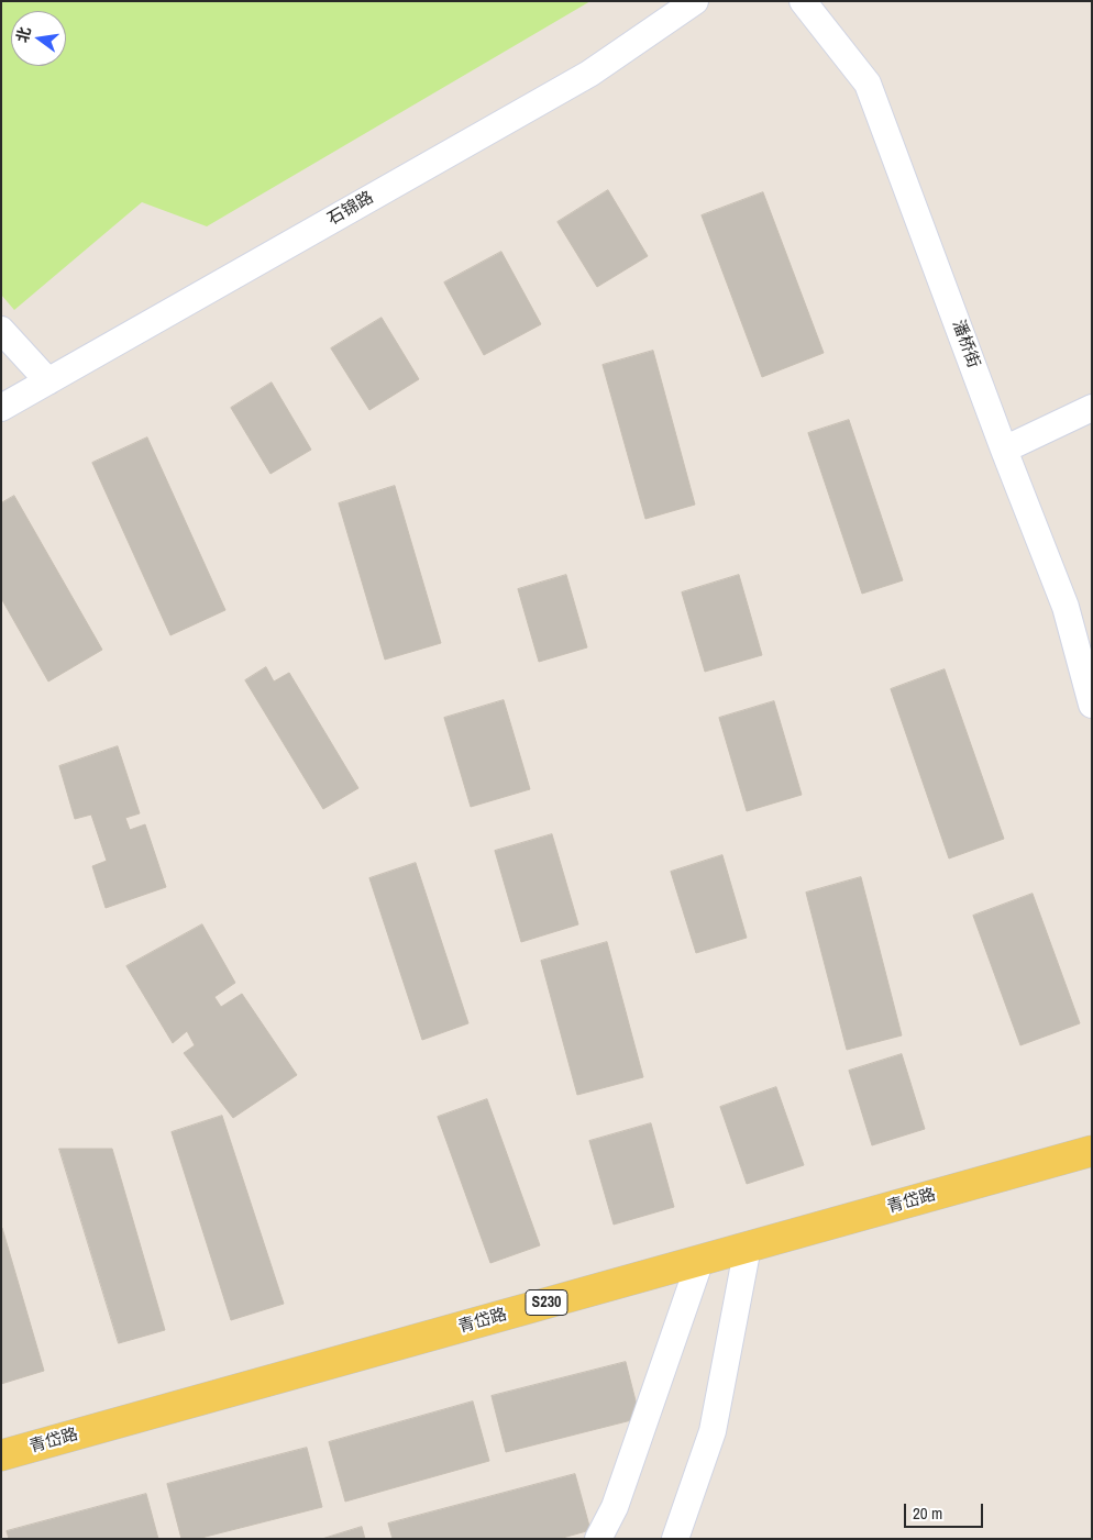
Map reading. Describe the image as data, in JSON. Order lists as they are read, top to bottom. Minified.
{"streets":{"main road":["青岱路","S230"],"street":["石锦路","潘桥街"]},"scale_bar":"20 m","north":"left"}
